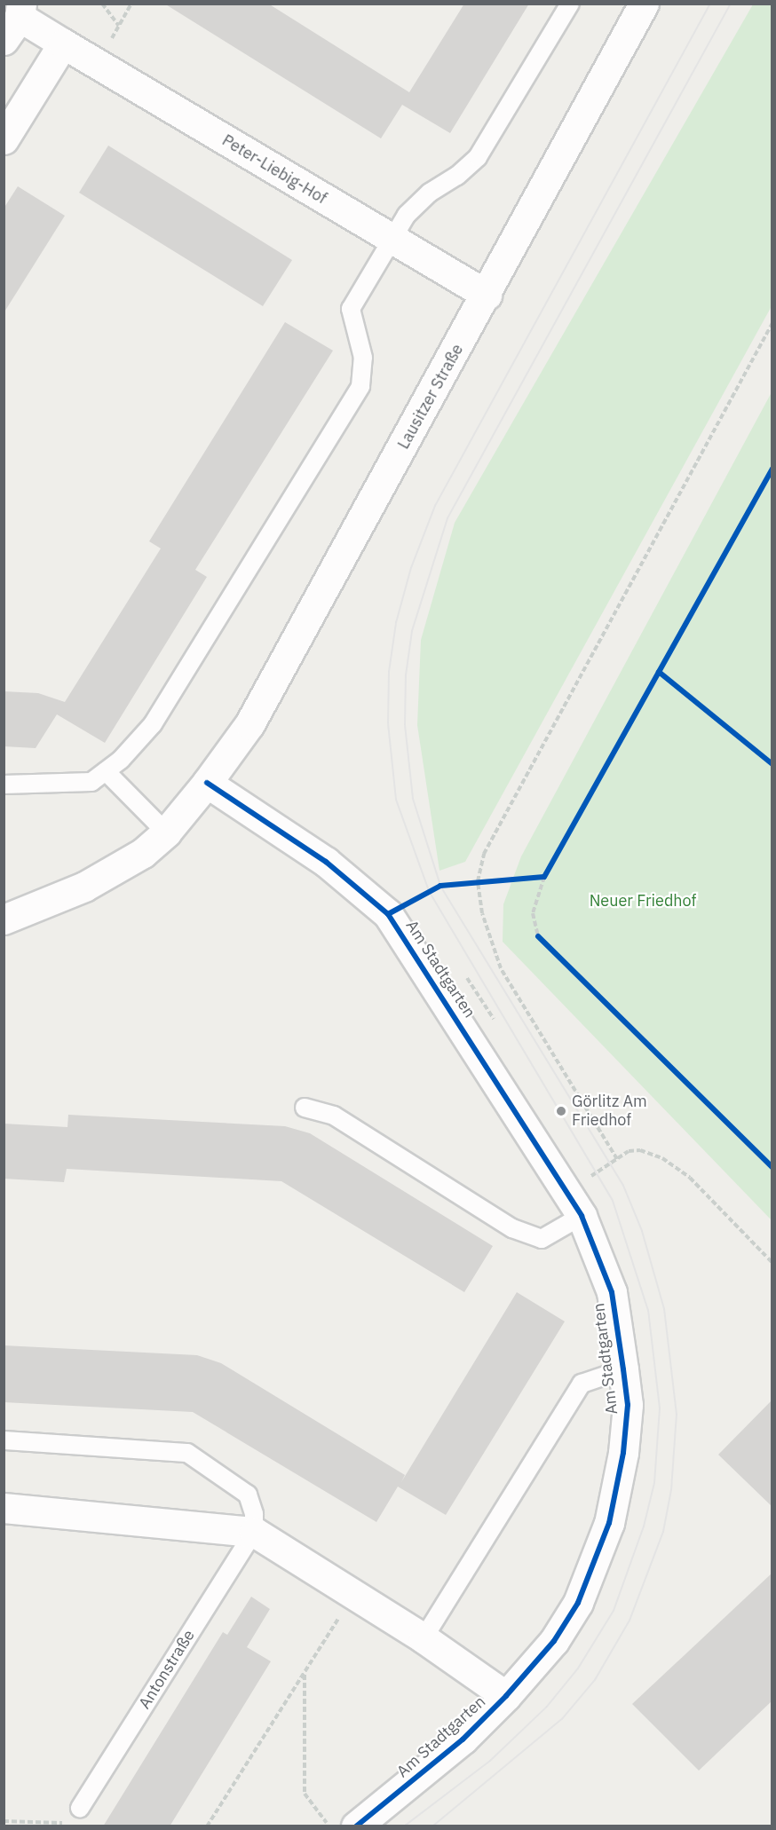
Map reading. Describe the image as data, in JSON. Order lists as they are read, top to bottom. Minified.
{"streets":{"street":["Peter-Liebig-Hof","Lausitzer Straße","Am Stadtgarten"],"lane":["Antonstraße"]},"crossings":[["Peter-Liebig-Hof","Lausitzer Straße"],["Lausitzer Straße","Am Stadtgarten"]],"parks":["Neuer Friedhof"],"places":["Görlitz Am Friedhof"]}
